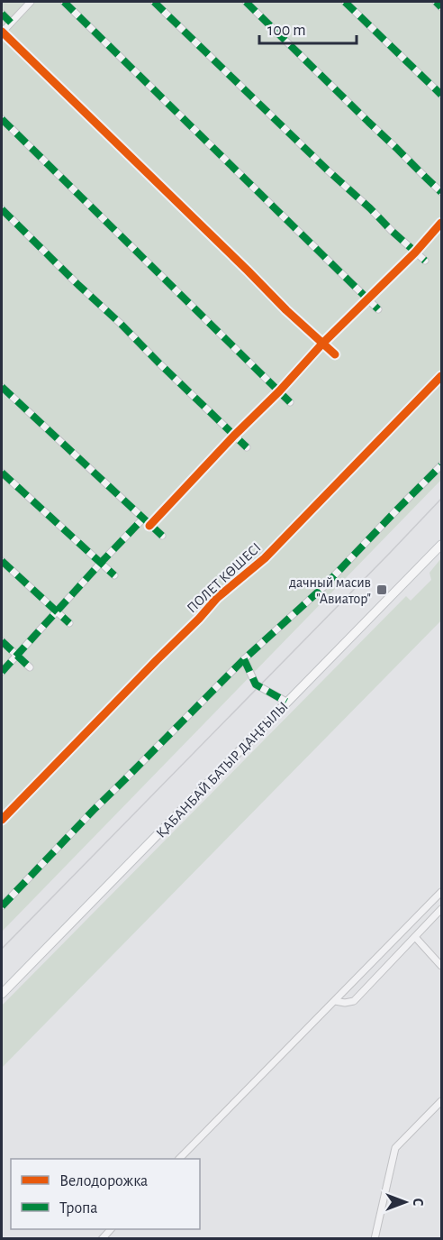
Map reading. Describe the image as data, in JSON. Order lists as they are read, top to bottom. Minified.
{"streets":{"main road":["ҚАБАНБАЙ БАТЫР ДАҢҒЫЛЫ"],"street":["ПОЛЕТ КӨШЕСІ"]},"places":{"transit":["дачный масив \"Авиатор\""]},"legend":["Велодорожка","Тропа"],"scale_bar":"100 m","north":"right"}
